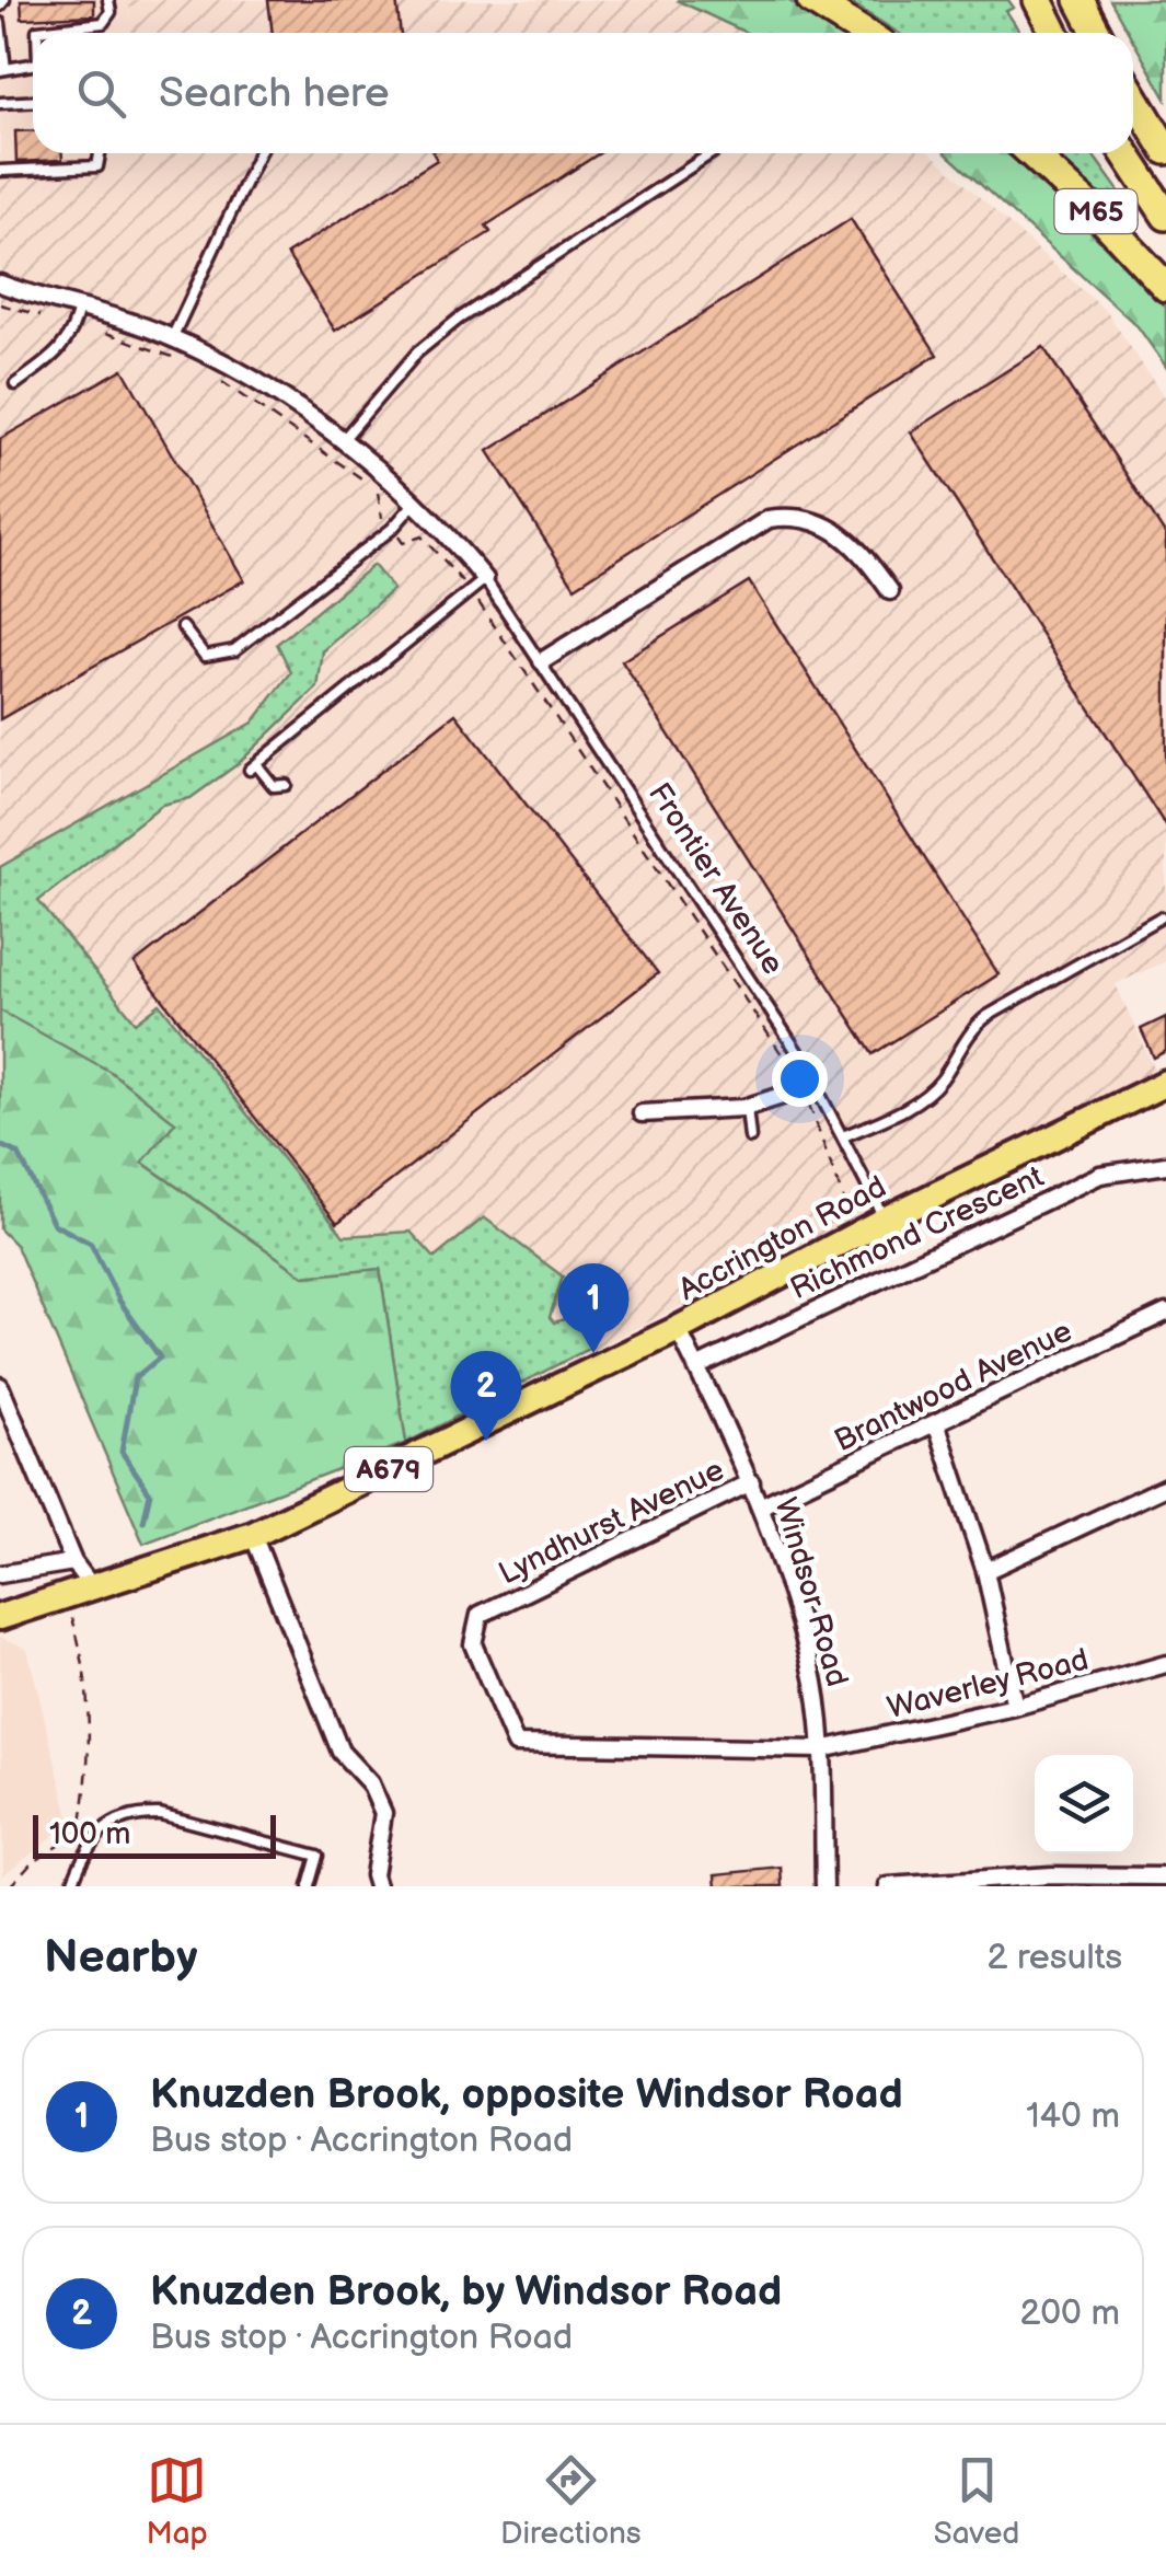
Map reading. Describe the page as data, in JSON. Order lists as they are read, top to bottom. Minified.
{"streets":{"highway":["M65"],"main road":["Accrington Road","A679"],"street":["Richmond Crescent","Brantwood Avenue","Lyndhurst Avenue","Windsor Road","Waverley Road"],"lane":["Frontier Avenue"]},"crossings":[["Frontier Avenue","Accrington Road"],["Richmond Crescent","Windsor Road"],["Accrington Road","Windsor Road"],["Brantwood Avenue","Windsor Road"],["Lyndhurst Avenue","Windsor Road"],["Lyndhurst Avenue","Waverley Road"],["Windsor Road","Waverley Road"]],"scale_bar":"100 m","page":{"search":"Search here","pins":["1","2"],"scale":"100 m","heading":["Nearby","2 results"],"list":[{"mark":"1","name":"Knuzden Brook, opposite Windsor Road","note":"Bus stop · Accrington Road","value":"140 m"},{"mark":"2","name":"Knuzden Brook, by Windsor Road","note":"Bus stop · Accrington Road","value":"200 m"}],"nav":["Map","Directions","Saved"]}}
